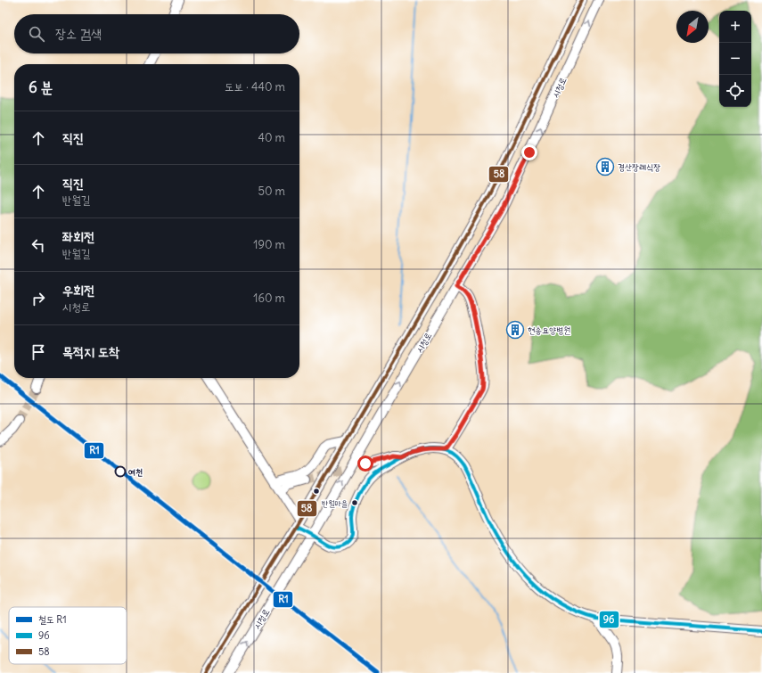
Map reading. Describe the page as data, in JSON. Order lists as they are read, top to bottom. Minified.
{"streets":{"street":["시청로"]},"places":{"building":["경산장례식장","현송요양병원"],"other":["여천","반월마을"]},"lines":["transit line 58","rail line R1","transit line 96"],"legend":["철도 R1","96","58"],"north":"bottom left","page":{"map_buttons":["+","−"],"search":"장소 검색","heading":["6 분","도보 · 440 m"],"list":[["직진","40 m"],["직진","반월길","50 m"],["좌회전","반월길","190 m"],["우회전","시청로","160 m"],"목적지 도착"]}}
